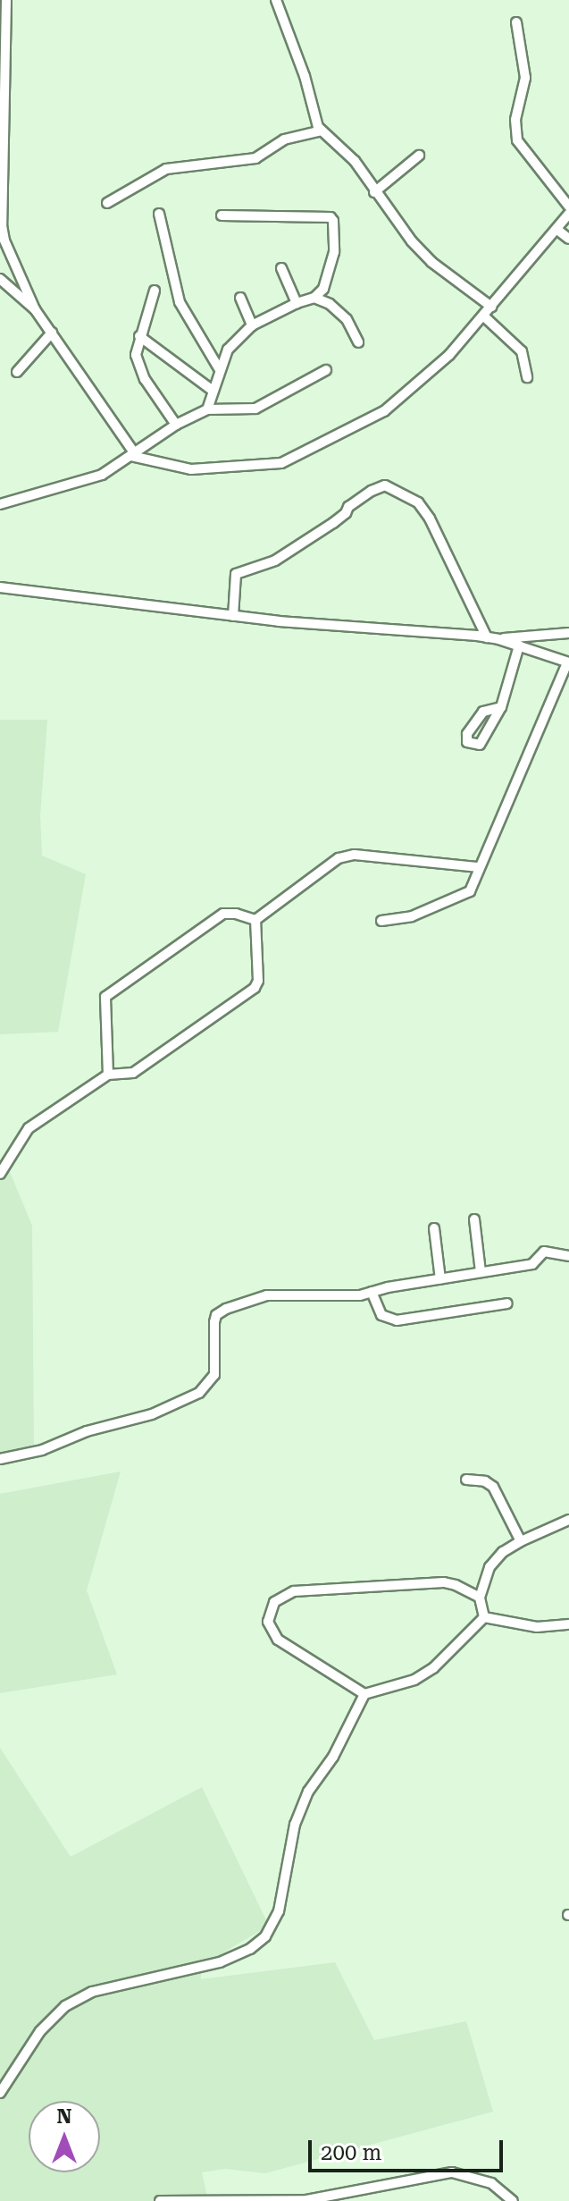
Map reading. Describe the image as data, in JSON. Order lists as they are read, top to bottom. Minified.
{"scale_bar":"200 m","north":"top"}
